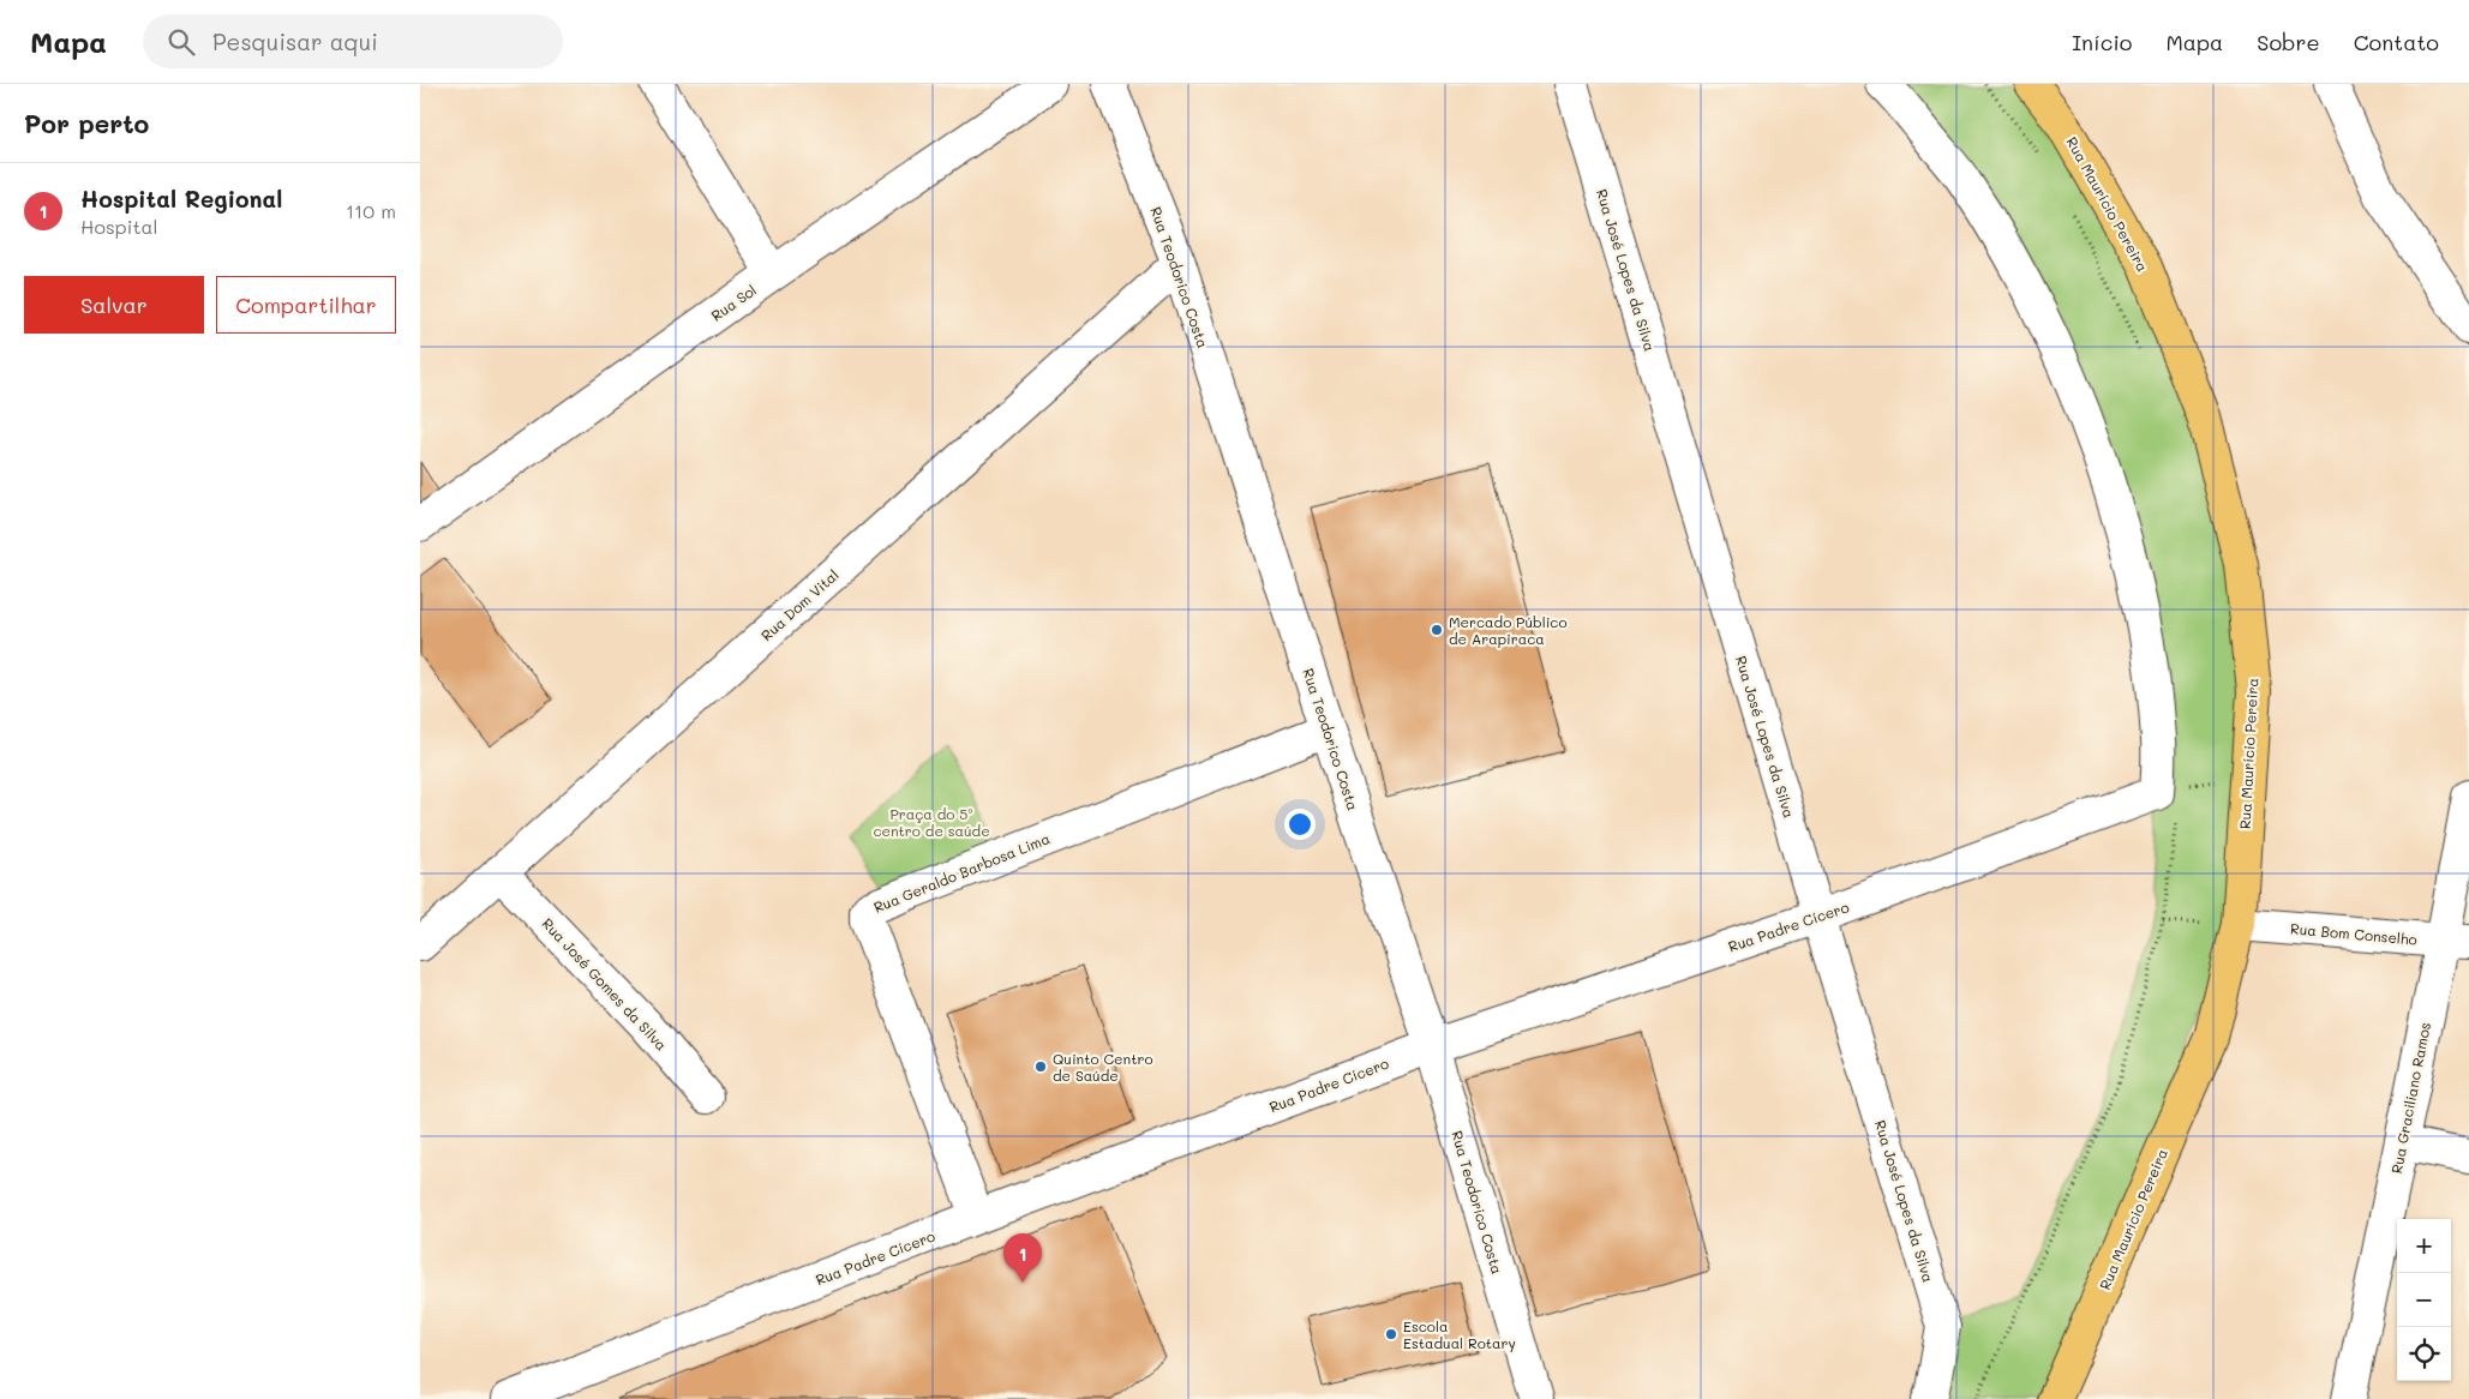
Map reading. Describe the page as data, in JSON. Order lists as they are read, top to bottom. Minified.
{"streets":{"main road":["Rua Maurício Pereira"],"street":["Rua José Lopes da Silva","Rua Teodorico Costa","Rua Sol","Rua Dom Vital","Rua Geraldo Barbosa Lima","Rua Padre Cícero","Rua Bom Conselho","Rua José Gomes da Silva","Rua Graciliano Ramos"]},"crossings":[["Rua Maurício Pereira","Rua Bom Conselho"],["Rua José Lopes da Silva","Rua Padre Cícero"],["Rua Teodorico Costa","Rua Dom Vital"],["Rua Teodorico Costa","Rua Geraldo Barbosa Lima"],["Rua Teodorico Costa","Rua Padre Cícero"],["Rua Dom Vital","Rua José Gomes da Silva"],["Rua Geraldo Barbosa Lima","Rua Padre Cícero"],["Rua Bom Conselho","Rua Graciliano Ramos"]],"parks":["Praça do 5º centro de saúde"],"places":["Mercado Público de Arapiraca","Quinto Centro de Saúde","Escola Estadual Rotary"],"page":{"header":"Mapa","search":"Pesquisar aqui","nav":["Início","Mapa","Sobre","Contato"],"heading":"Por perto","list":[{"mark":"1","name":"Hospital Regional","note":"Hospital","value":"110 m"}],"buttons":["Salvar","Compartilhar"],"map_buttons":["+","−"],"pins":"1"}}
